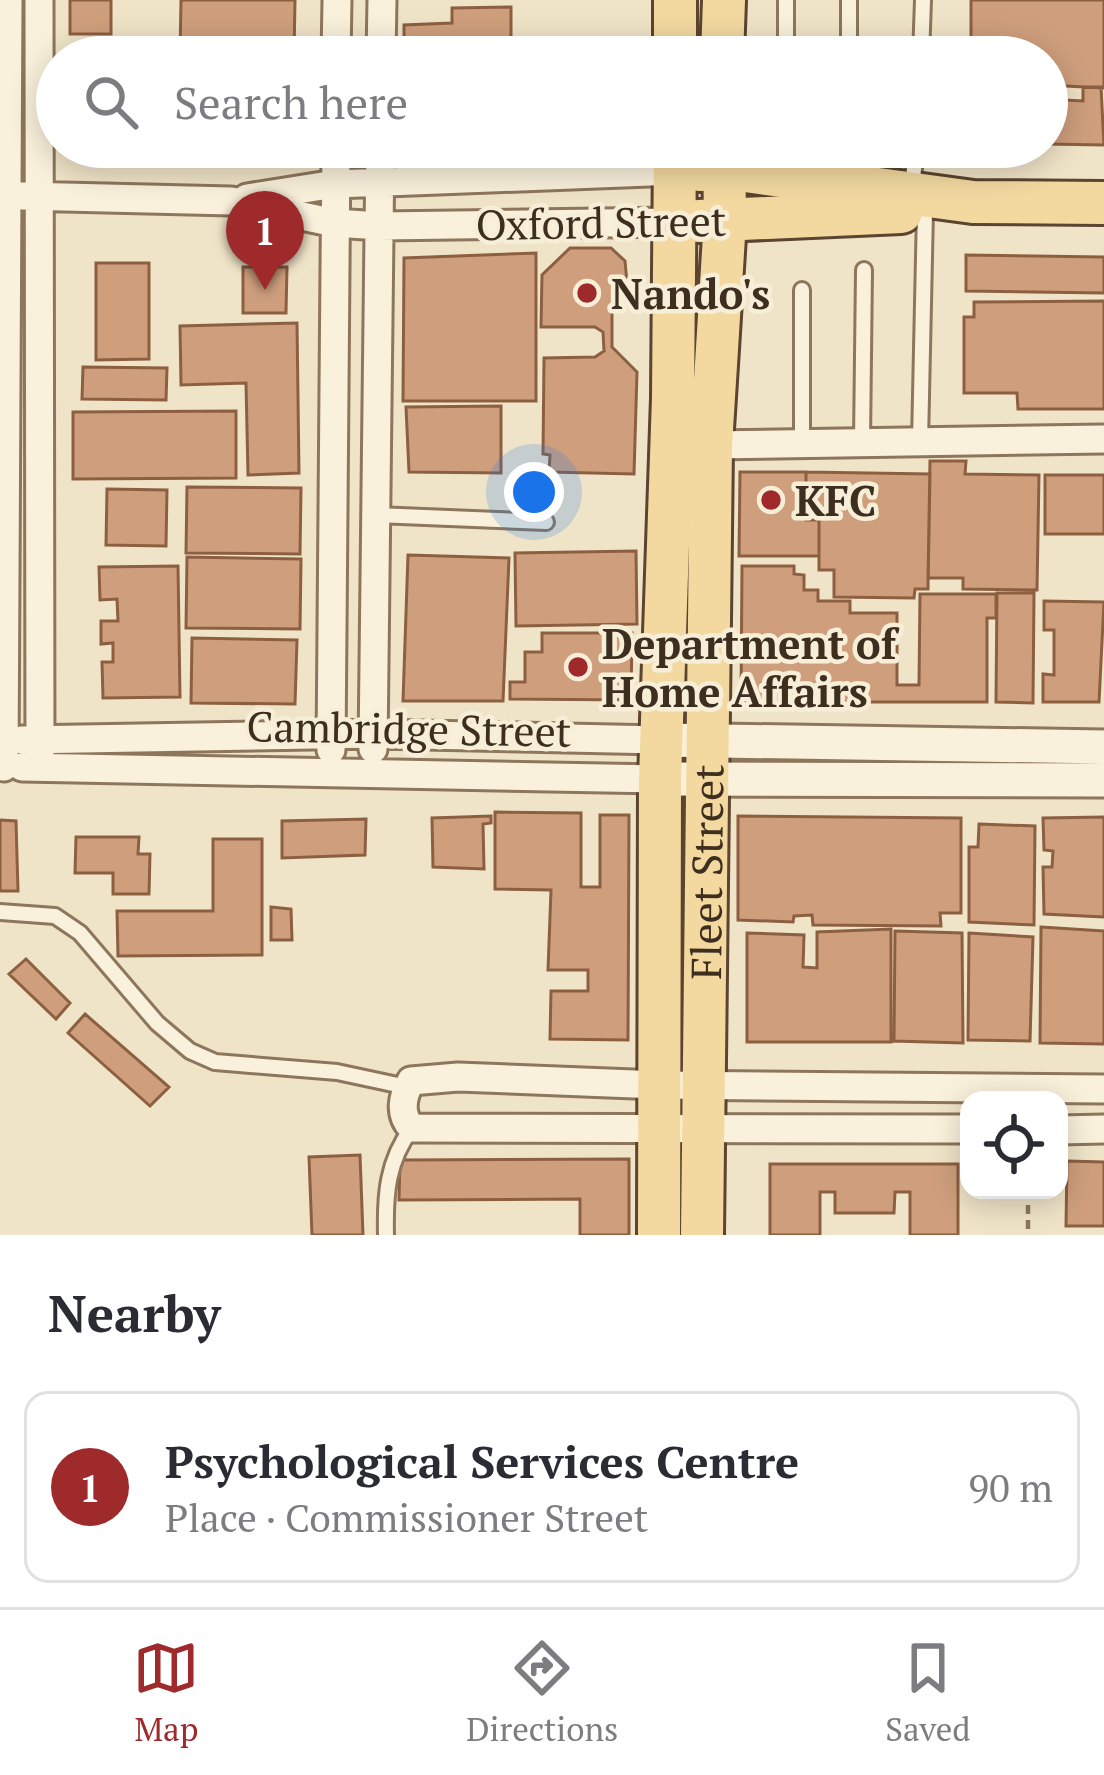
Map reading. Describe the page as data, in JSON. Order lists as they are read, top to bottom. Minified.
{"streets":{"main road":["Oxford Street","Fleet Street"],"street":["Cambridge Street"]},"crossings":[["Oxford Street","Fleet Street"],["Cambridge Street","Fleet Street"]],"places":["Nando's","KFC","Department of Home Affairs"],"page":{"search":"Search here","pins":"1","heading":"Nearby","list":[{"mark":"1","name":"Psychological Services Centre","note":"Place · Commissioner Street","value":"90 m"}],"nav":["Map","Directions","Saved"]}}
